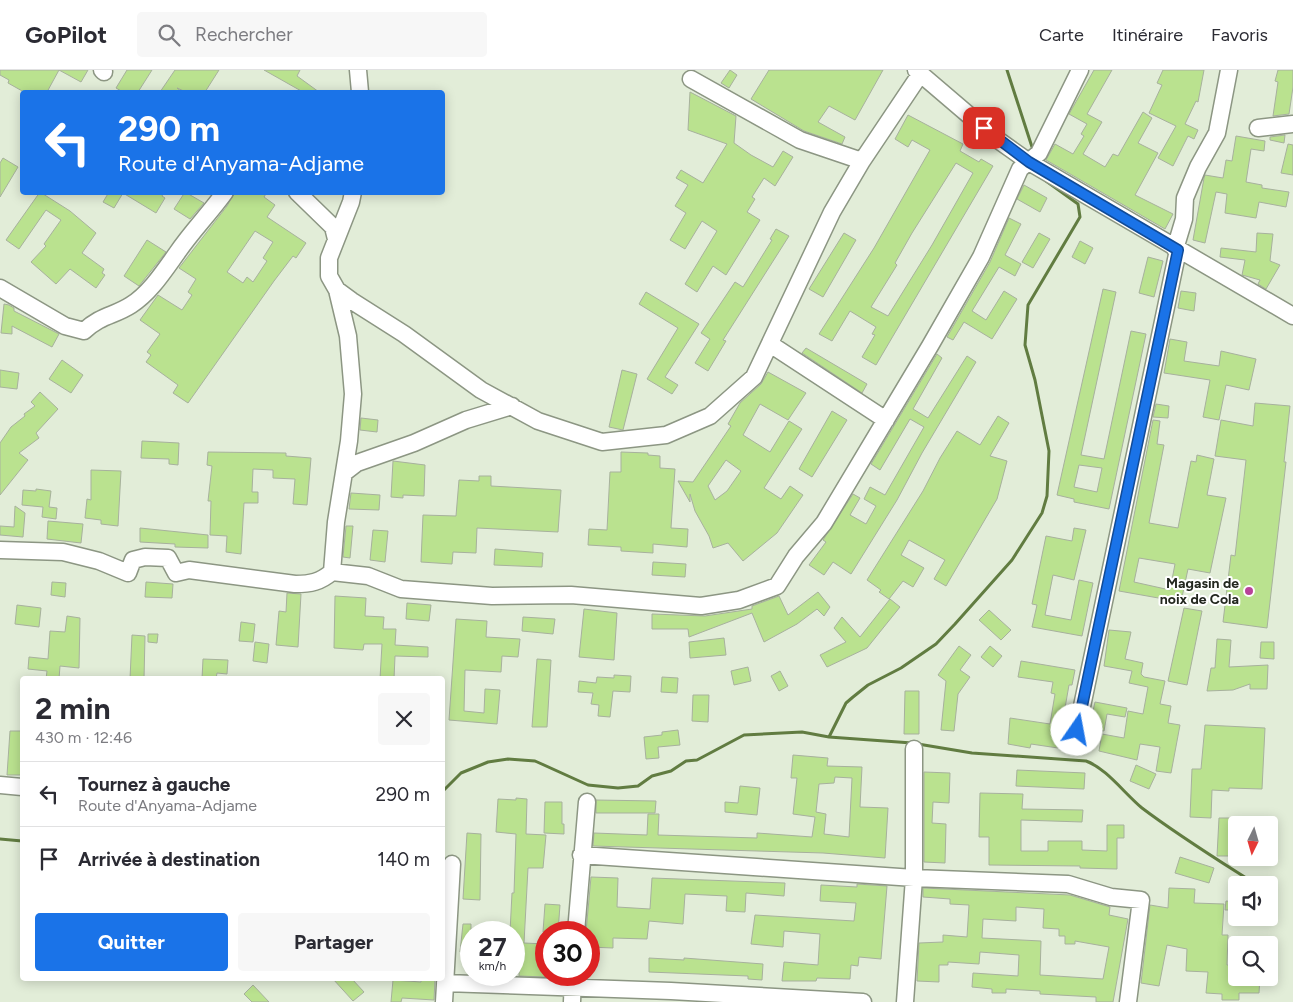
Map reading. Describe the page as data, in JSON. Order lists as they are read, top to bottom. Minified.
{"places":["Magasin de noix de Cola"],"north":"bottom","page":{"header":"GoPilot","search":"Rechercher","nav":["Carte","Itinéraire","Favoris"],"turn":["290 m","Route d'Anyama-Adjame"],"heading":["2 min","430 m · 12:46"],"list":[{"name":"Tournez à gauche","note":"Route d'Anyama-Adjame","value":"290 m"},{"name":"Arrivée à destination","value":"140 m"}],"buttons":["Quitter","Partager"],"speed":"27 km/h","limit":"30"}}
